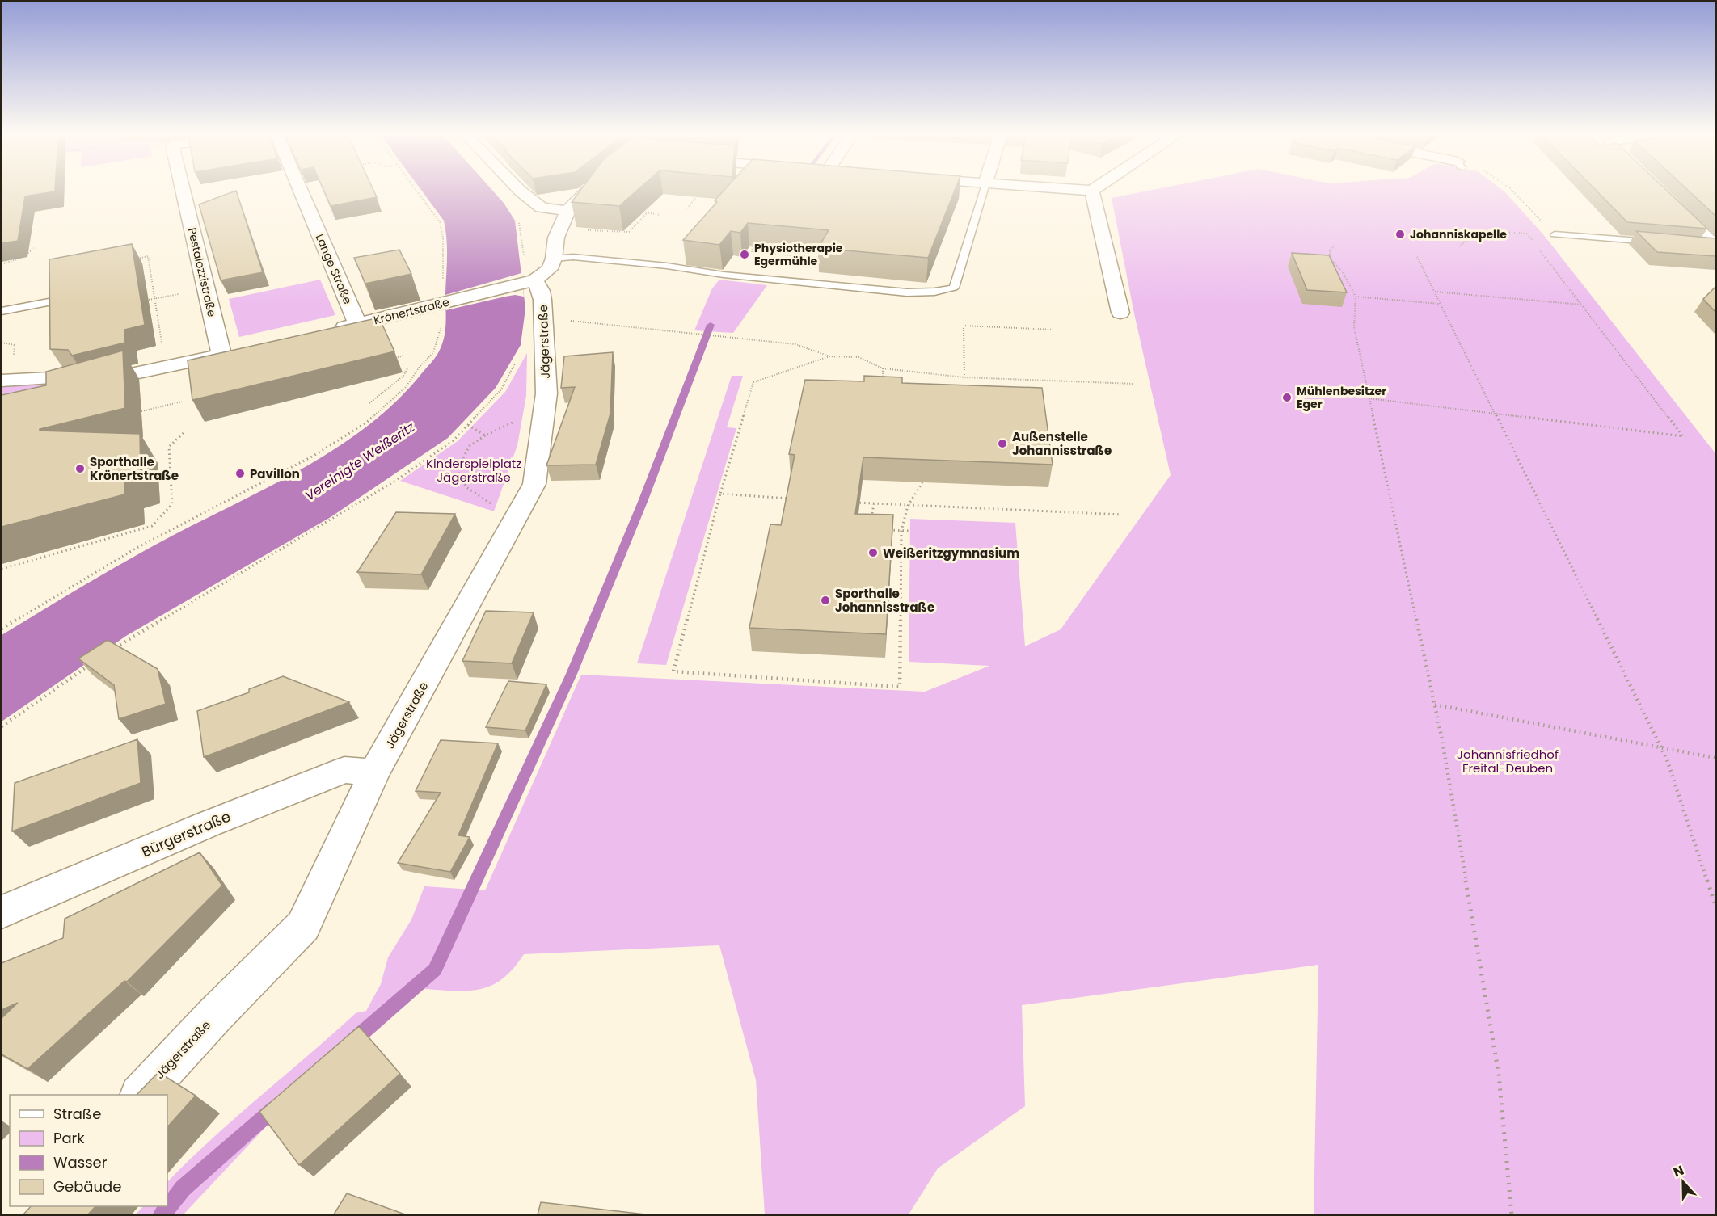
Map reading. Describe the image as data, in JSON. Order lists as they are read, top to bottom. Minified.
{"streets":{"street":["Lange Straße","Pestalozzistraße","Krönertstraße","Jägerstraße","Bürgerstraße"]},"crossings":[["Lange Straße","Krönertstraße"],["Krönertstraße","Jägerstraße"],["Jägerstraße","Bürgerstraße"]],"water":["Vereinigte Weißeritz"],"parks":["Kinderspielplatz Jägerstraße","Johannisfriedhof Freital-Deuben"],"places":["Johanniskapelle","Physiotherapie Egermühle","Mühlenbesitzer Eger","Außenstelle Johannisstraße","Sporthalle Krönertstraße","Pavillon","Weißeritzgymnasium","Sporthalle Johannisstraße"],"legend":["Straße","Park","Wasser","Gebäude"],"north":"top"}
